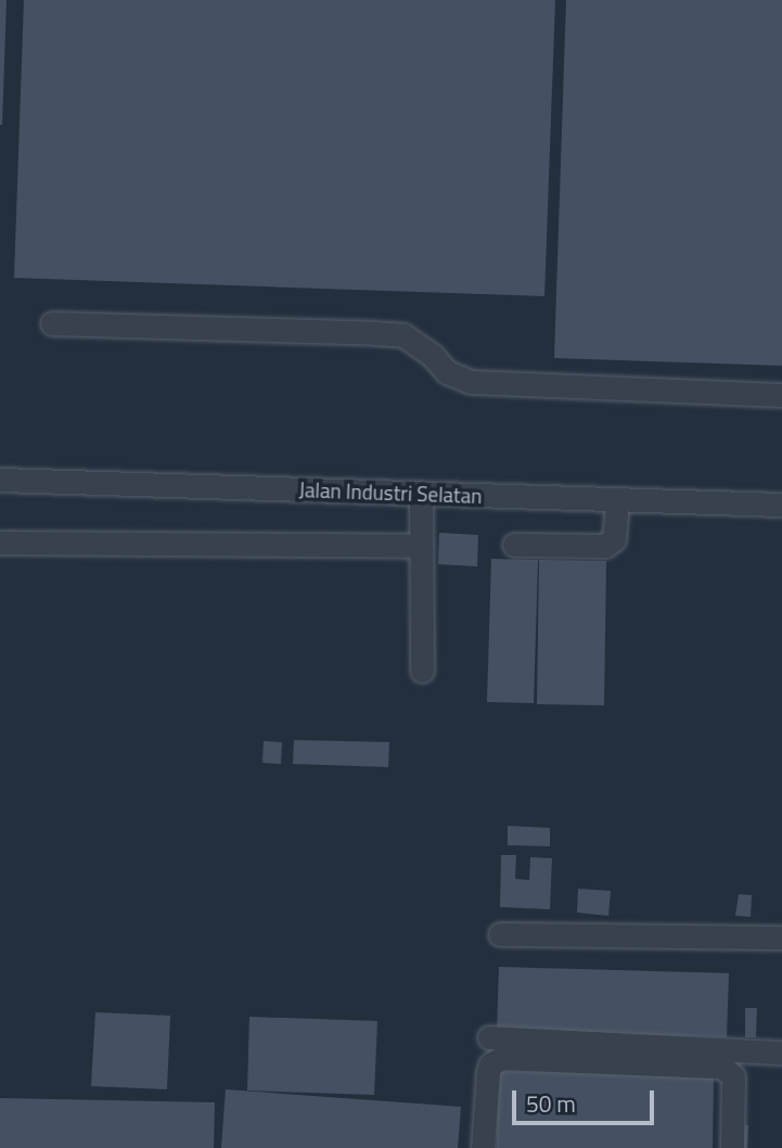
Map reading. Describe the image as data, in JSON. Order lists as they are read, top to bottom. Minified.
{"streets":{"street":["Jalan Industri Selatan"]},"scale_bar":"50 m"}
